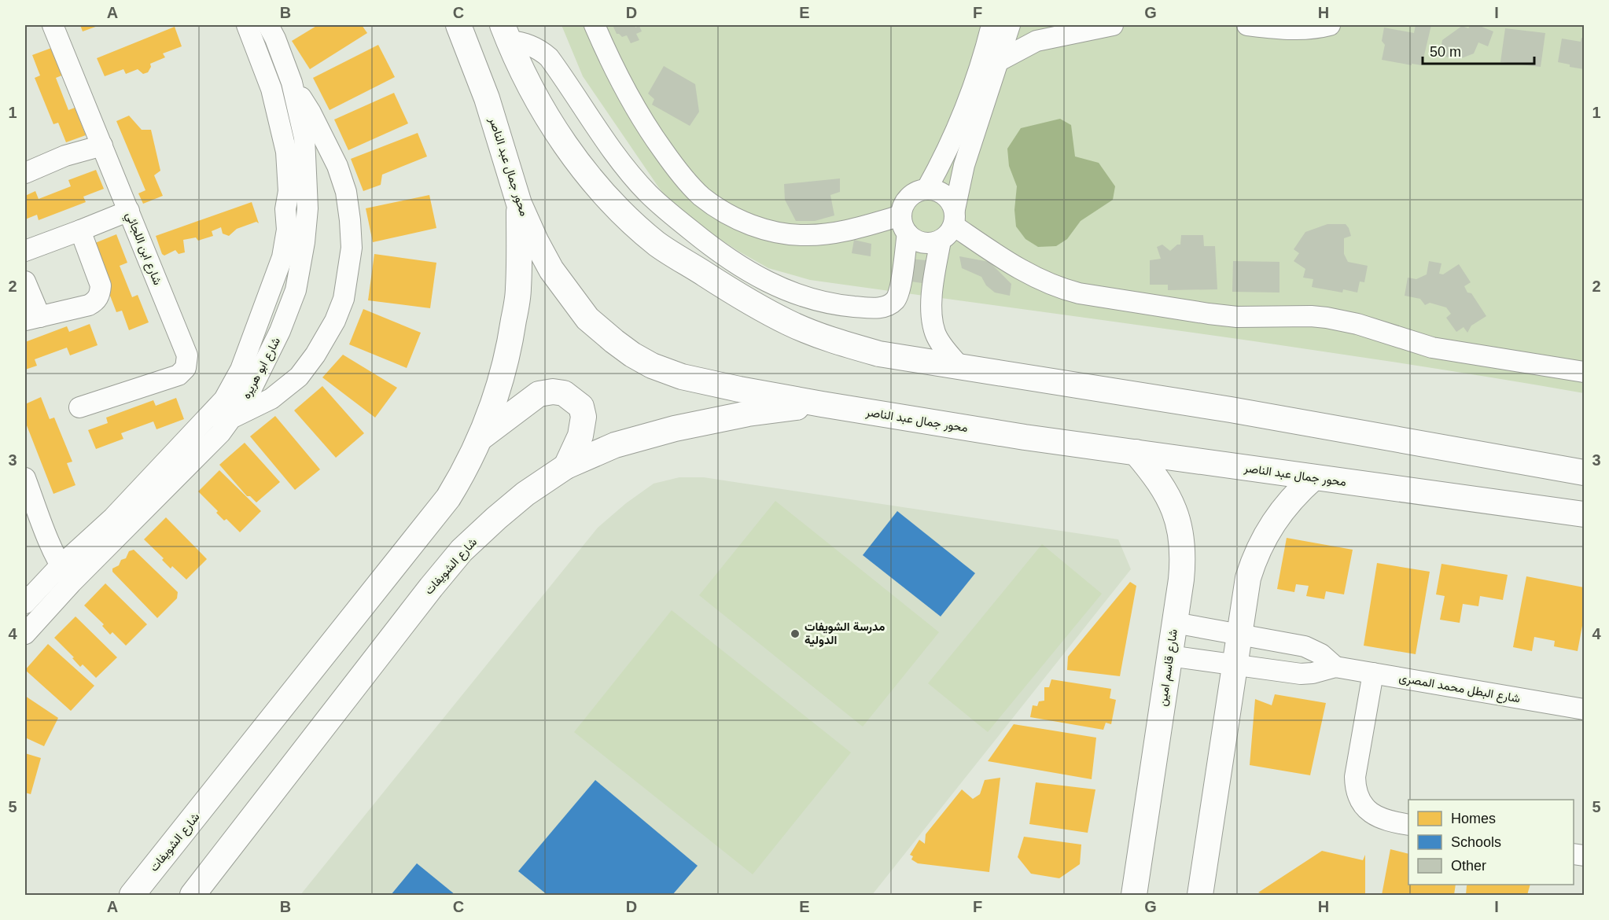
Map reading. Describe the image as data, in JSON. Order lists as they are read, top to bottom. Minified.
{"streets":{"main road":["محور جمال عبد الناصر","شارع الشويفات","شارع قاسم امين"],"street":["شارع ابن اللجائي","شارع ابو هريره","شارع البطل محمد المصرى"]},"crossings":[["محور جمال عبد الناصر","شارع الشويفات"],["محور جمال عبد الناصر","شارع قاسم امين"],["شارع قاسم امين","شارع البطل محمد المصرى"]],"places":["مدرسة الشويفات الدولية"],"legend":["Homes","Schools","Other"],"scale_bar":"50 m","grid":{"columns":["A","B","C","D","E","F","G","H","I"],"rows":["1","2","3","4","5"]}}
